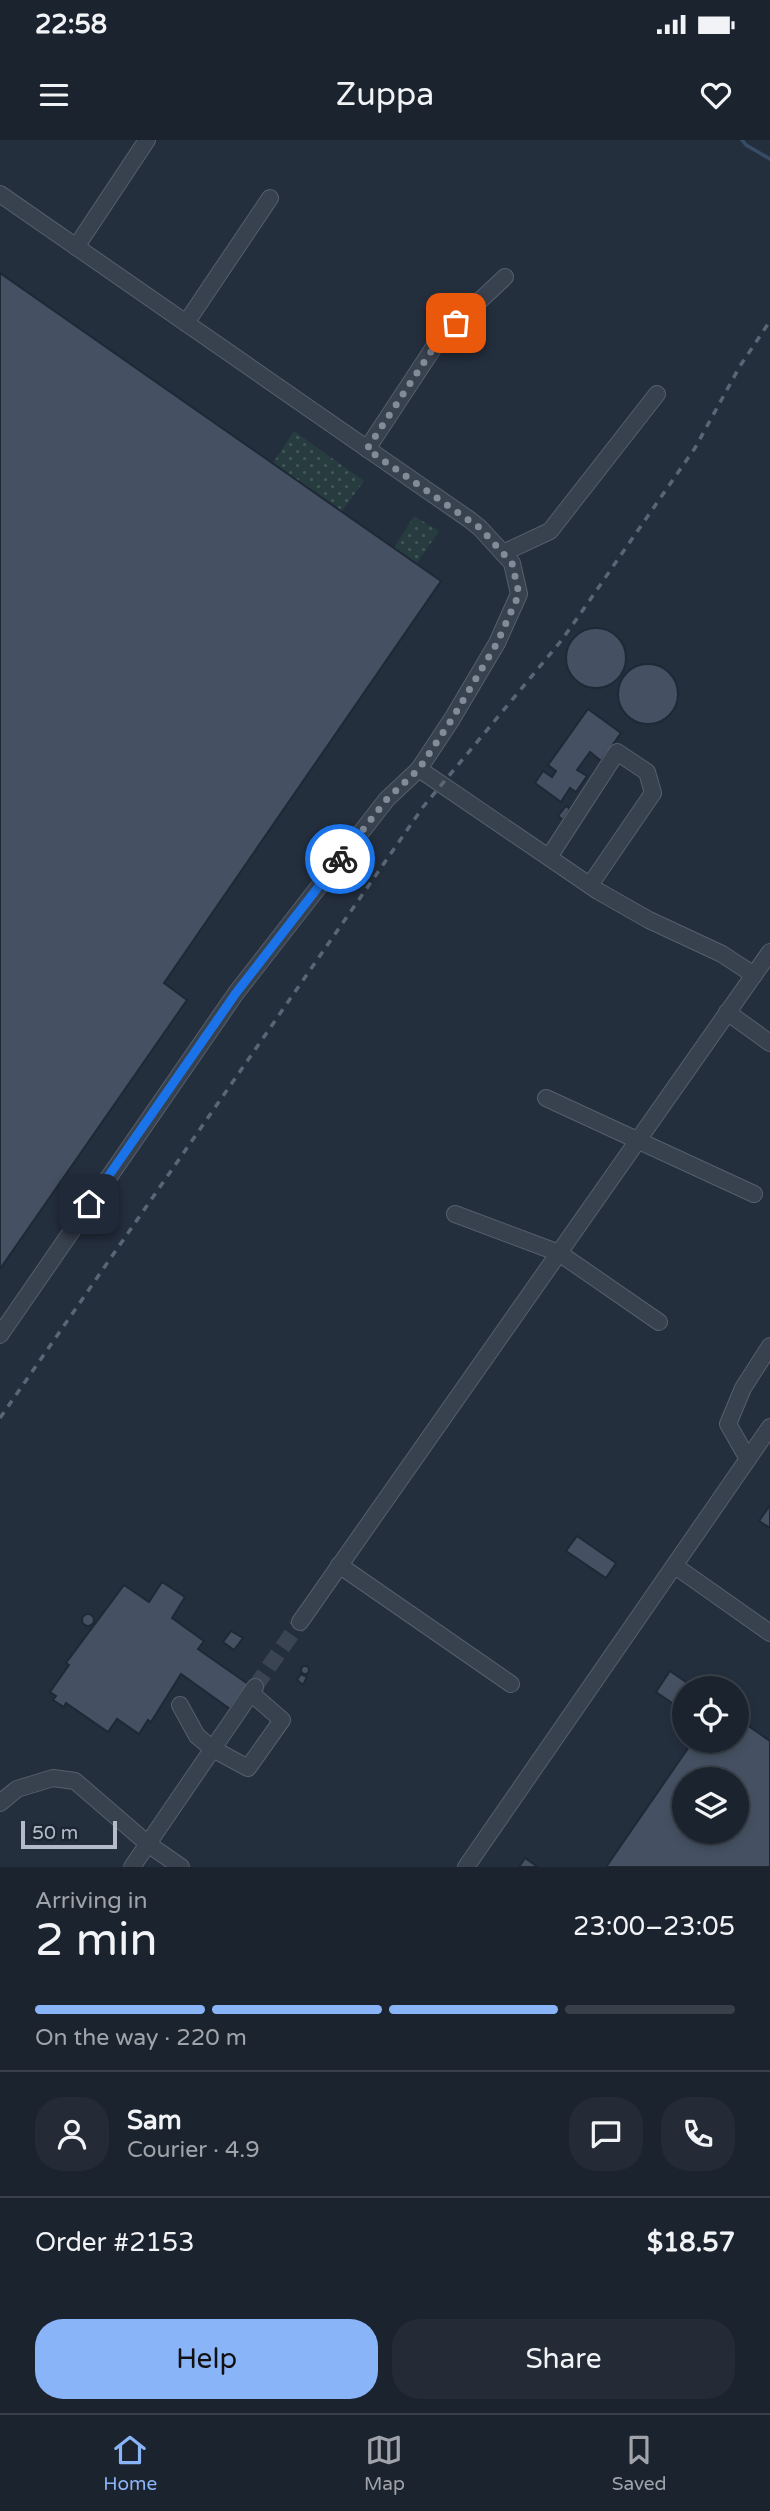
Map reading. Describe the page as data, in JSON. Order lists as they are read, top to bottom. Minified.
{"scale_bar":"50 m","page":{"status":"22:58","header":"Zuppa","scale":"50 m","heading":["2 min","Arriving in","23:00–23:05"],"panel":["Sam","Courier · 4.9","Order #2153","$18.57"],"bar":"On the way · 220 m","buttons":["Help","Share"],"tabs":["Home","Map","Saved"]}}
